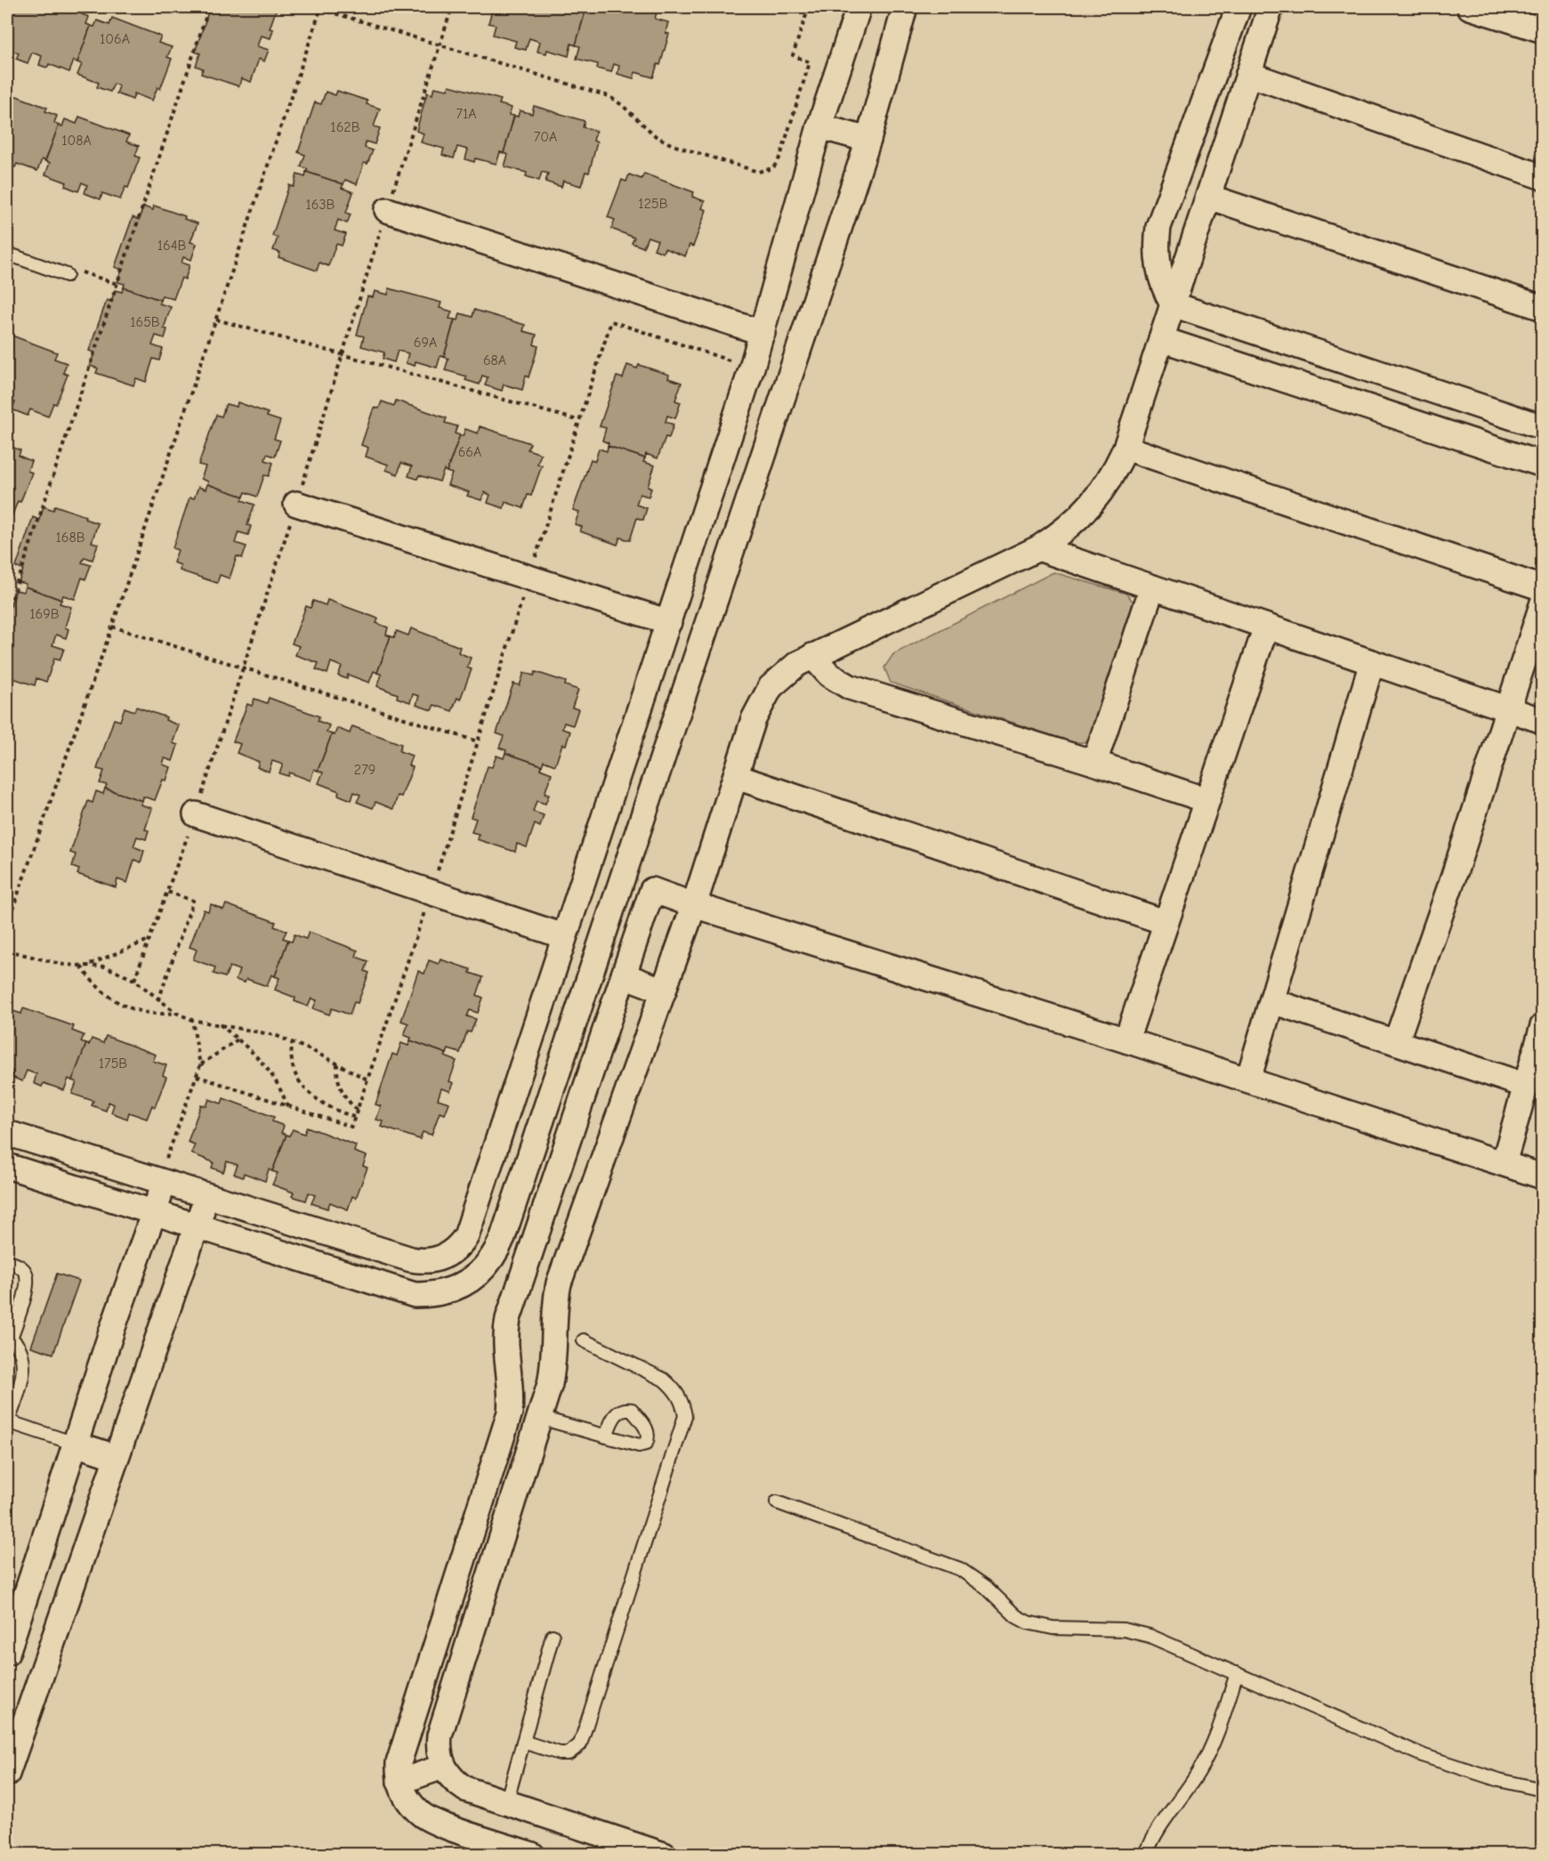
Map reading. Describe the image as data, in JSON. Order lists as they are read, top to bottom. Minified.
{"house_numbers":["106A","71A","162B","70A","108A","125B","163B","164B","165B","69A","68A","66A","168B","169B","279","175B"]}
